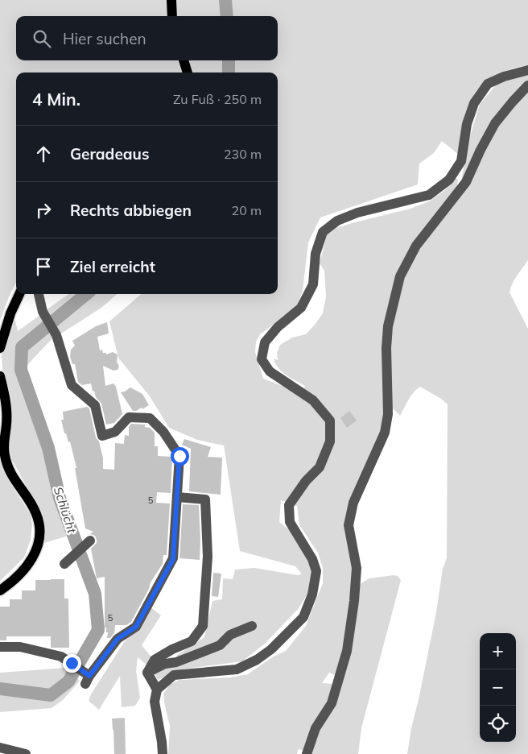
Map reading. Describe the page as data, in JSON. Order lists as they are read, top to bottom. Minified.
{"water":["Schlücht"],"house_numbers":["5","5"],"page":{"search":"Hier suchen","heading":["4 Min.","Zu Fuß · 250 m"],"list":[["Geradeaus","230 m"],["Rechts abbiegen","20 m"],"Ziel erreicht"],"map_buttons":["+","−"]}}
